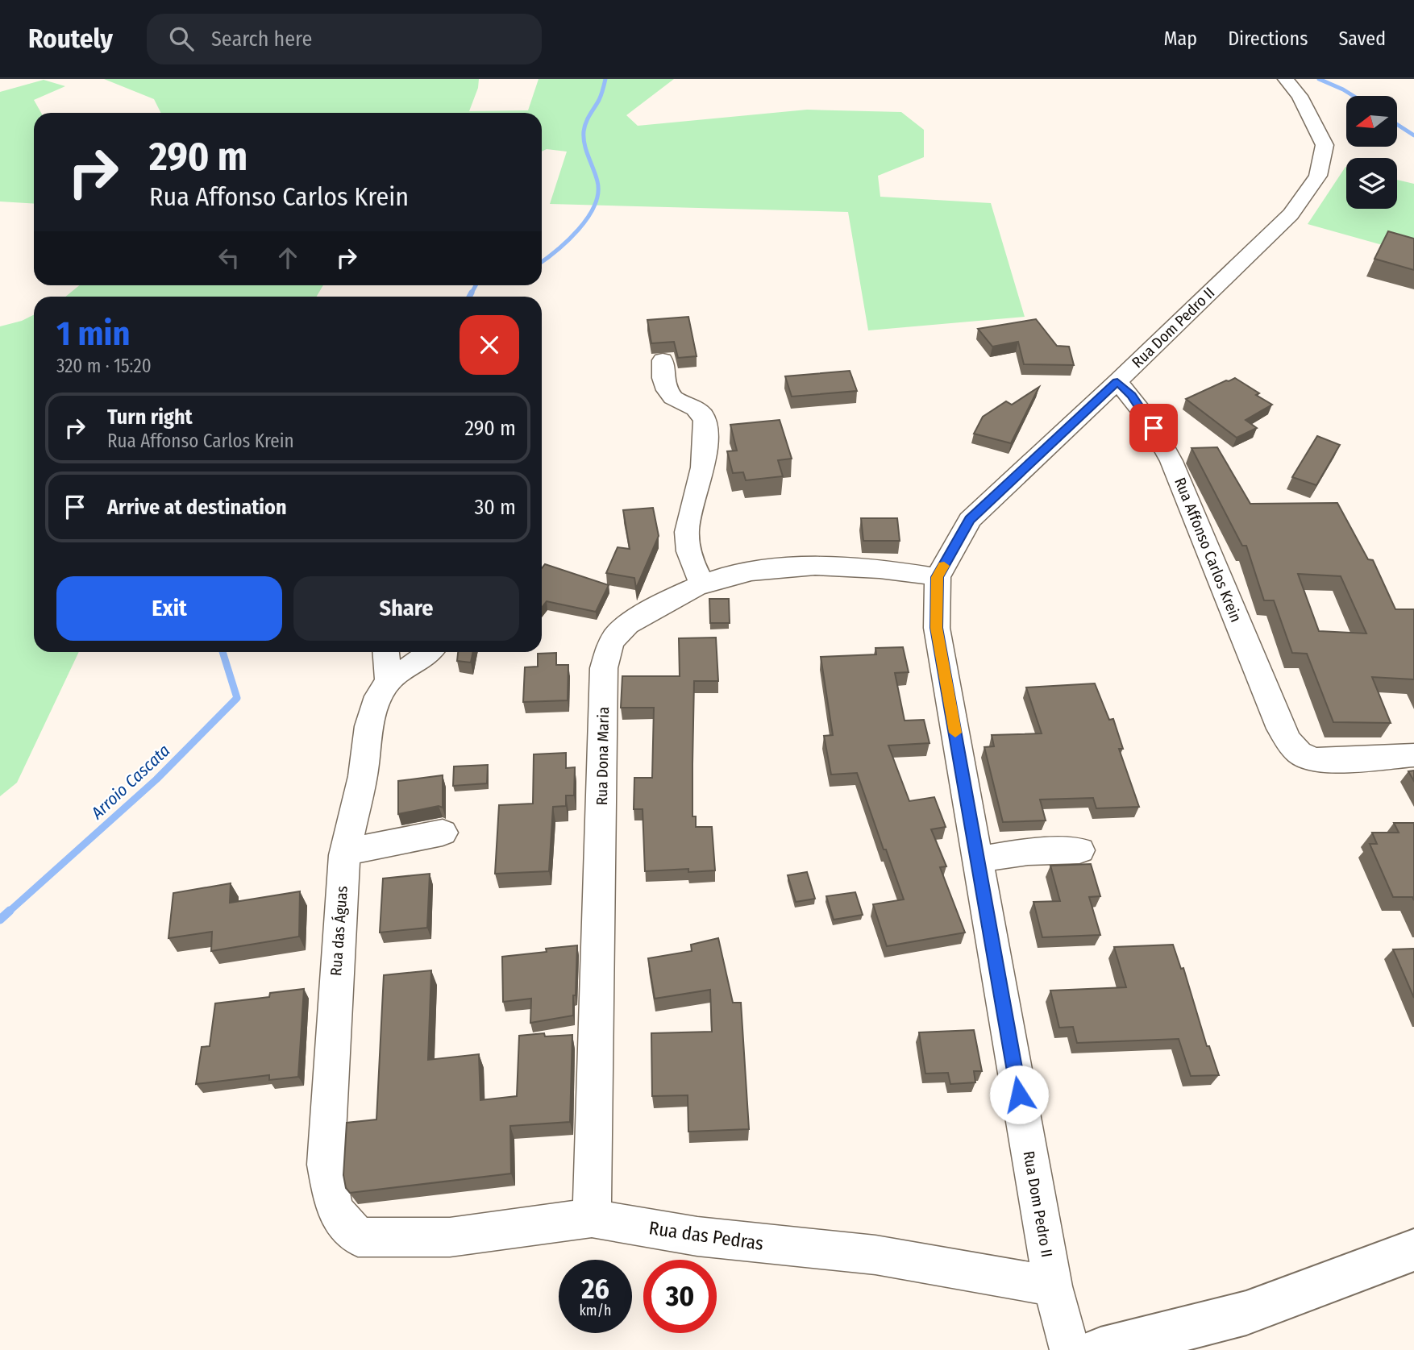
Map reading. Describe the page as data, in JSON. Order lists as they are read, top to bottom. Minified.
{"streets":{"street":["Rua Dom Pedro II","Rua Affonso Carlos Krein","Rua Dona Maria","Rua das Águas","Rua das Pedras"]},"crossings":[["Rua Dom Pedro II","Rua Affonso Carlos Krein"],["Rua Dom Pedro II","Rua Dona Maria"],["Rua Dom Pedro II","Rua das Pedras"],["Rua Dona Maria","Rua das Pedras"],["Rua das Águas","Rua das Pedras"]],"water":["Arroio Cascata"],"north":"left","page":{"header":"Routely","search":"Search here","nav":["Map","Directions","Saved"],"turn":["290 m","Rua Affonso Carlos Krein"],"heading":["1 min","320 m · 15:20"],"list":[{"name":"Turn right","note":"Rua Affonso Carlos Krein","value":"290 m"},{"name":"Arrive at destination","value":"30 m"}],"buttons":["Exit","Share"],"speed":"26 km/h","limit":"30"}}
